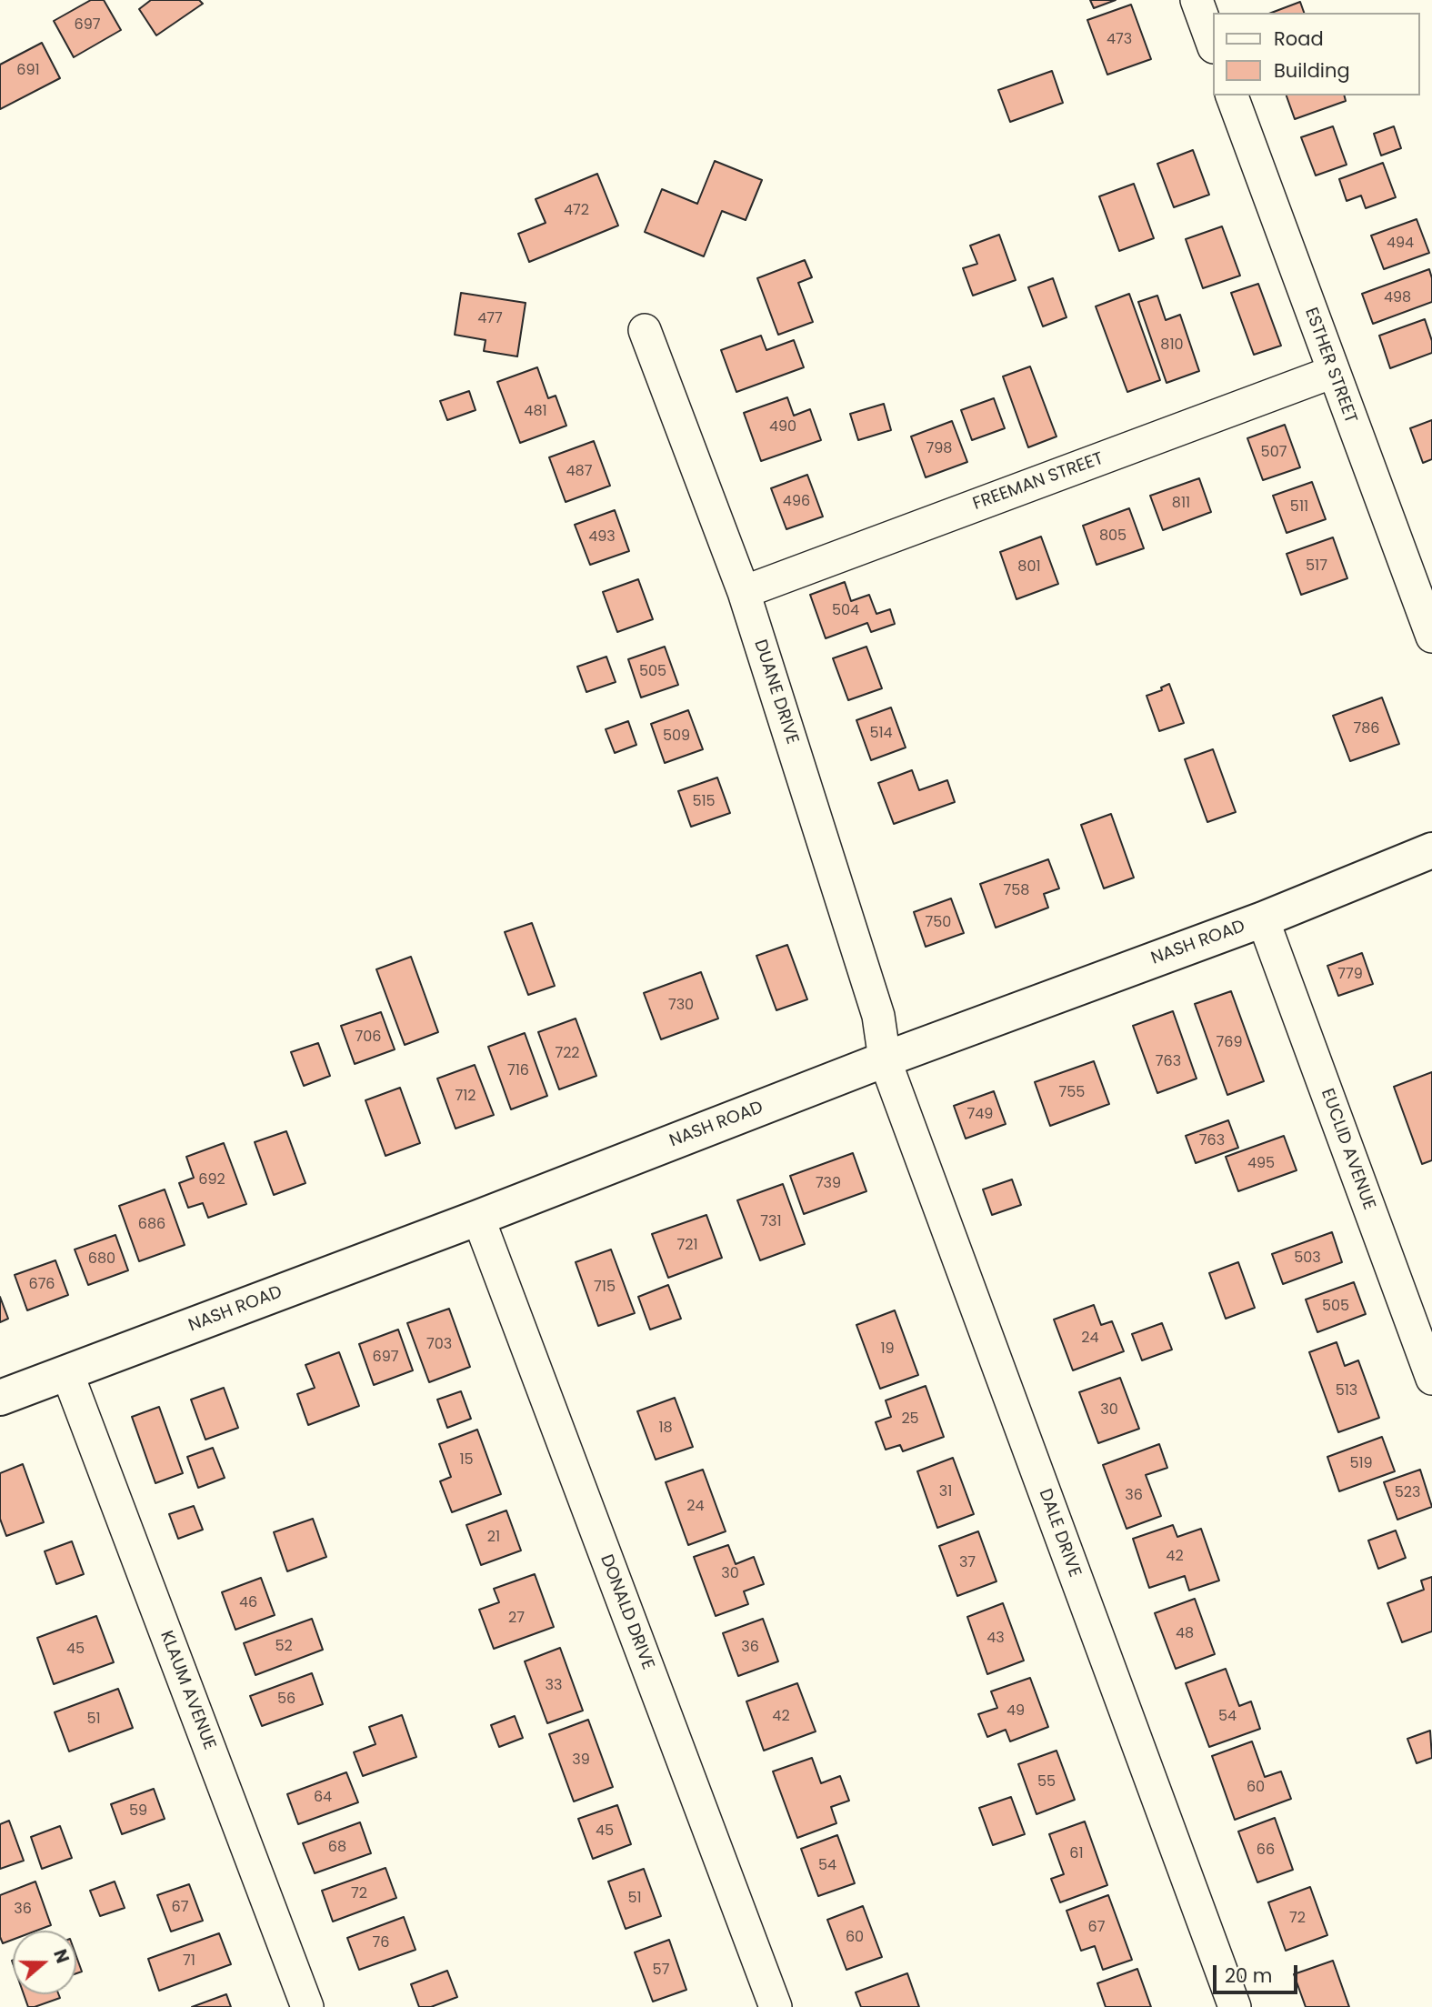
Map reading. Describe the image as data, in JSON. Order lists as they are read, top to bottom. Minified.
{"streets":{"main road":["NASH ROAD"],"street":["ESTHER STREET","FREEMAN STREET","DUANE DRIVE","EUCLID AVENUE","DALE DRIVE","DONALD DRIVE","KLAUM AVENUE"]},"crossings":[["ESTHER STREET","FREEMAN STREET"],["FREEMAN STREET","DUANE DRIVE"],["DUANE DRIVE","NASH ROAD"],["DUANE DRIVE","DALE DRIVE"],["NASH ROAD","EUCLID AVENUE"],["NASH ROAD","DALE DRIVE"],["NASH ROAD","DONALD DRIVE"],["NASH ROAD","KLAUM AVENUE"]],"house_numbers":["697","473","691","472","494","498","477","810","481","490","798","507","487","496","811","511","805","493","517","801","504","505","786","514","509","515","758","750","779","730","706","769","722","763","716","755","712","749","763","495","692","739","731","686","721","503","680","676","715","505","24","703","19","697","513","30","25","18","15","519","31","523","36","24","21","42","37","30","46","27","48","43","52","36","45","33","56","49","42","54","51","39","55","60","64","59","45","68","66","61","54","72","51","67","36","72","67","60","76","71","57"],"legend":["Road","Building"],"scale_bar":"20 m","north":"right"}
